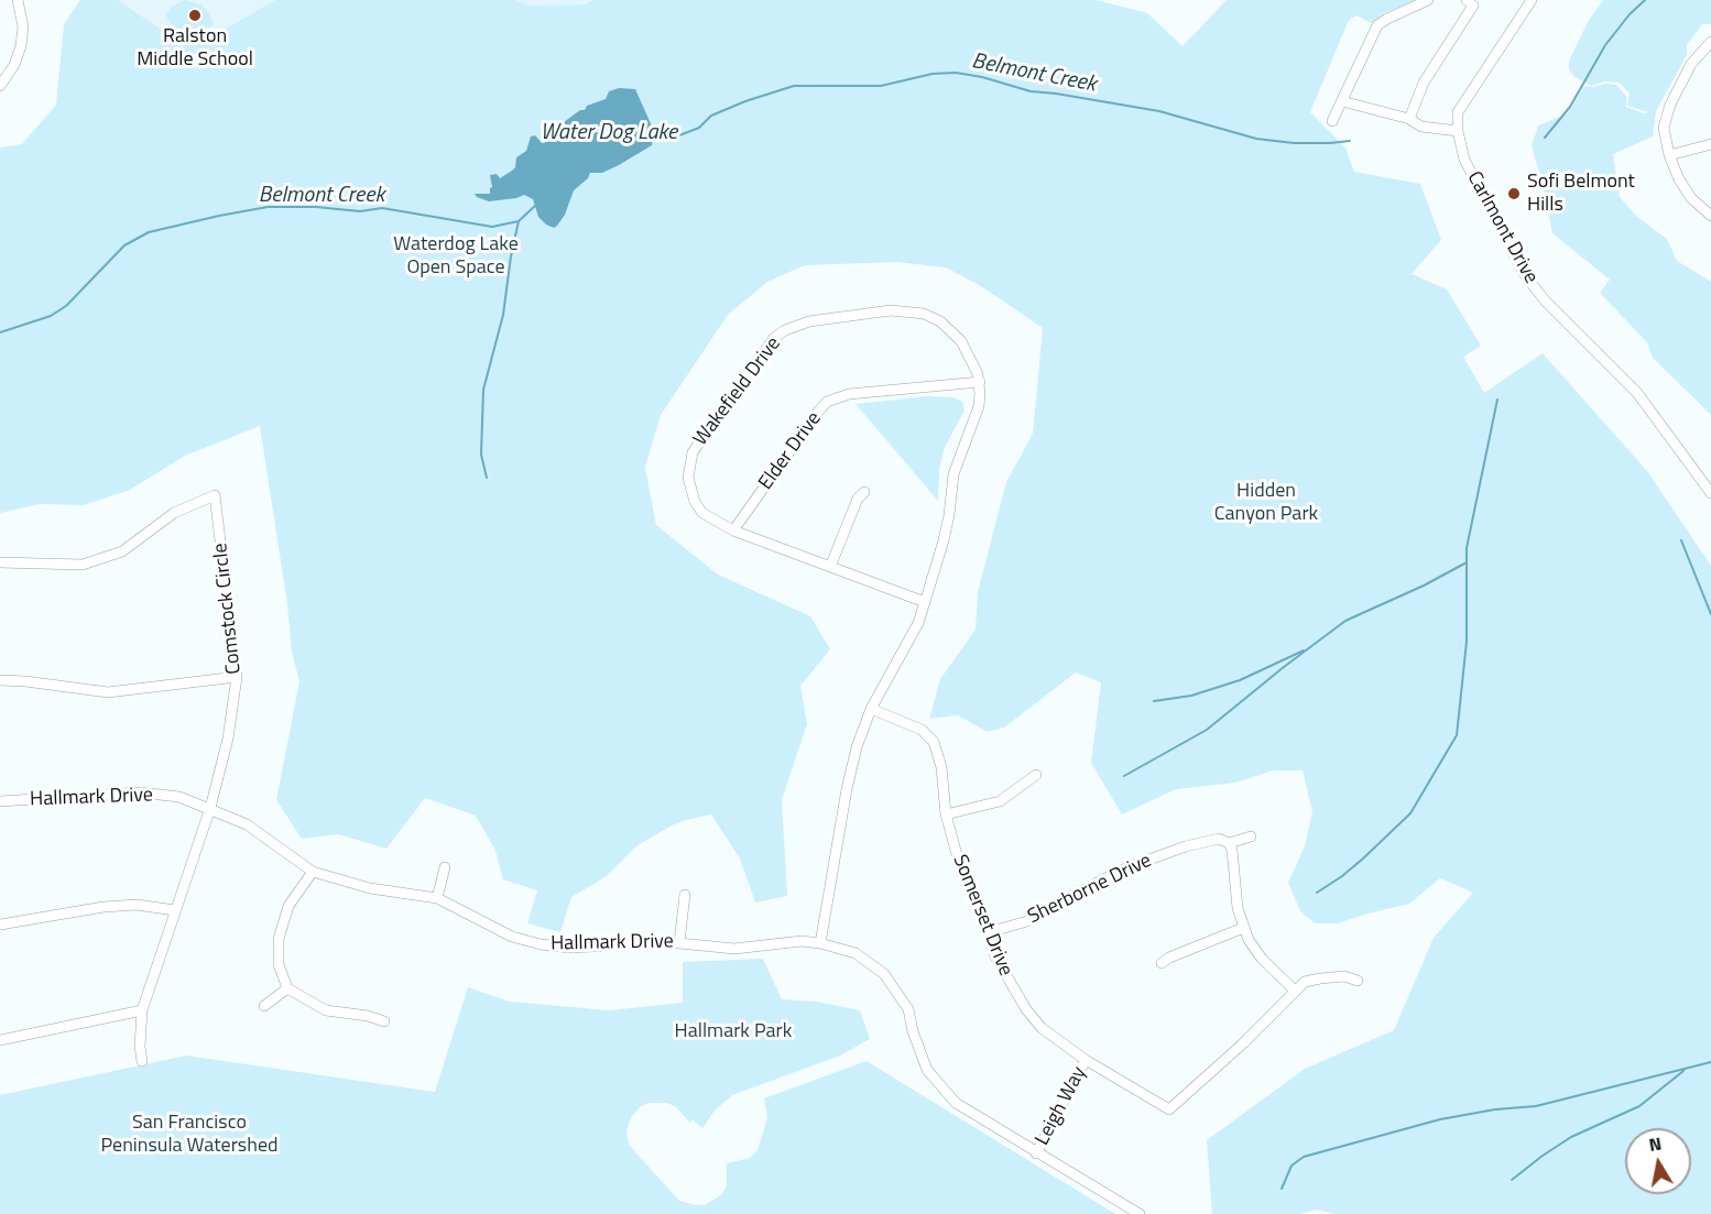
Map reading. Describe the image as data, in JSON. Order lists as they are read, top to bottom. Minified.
{"streets":{"street":["Carlmont Drive","Wakefield Drive","Elder Drive","Comstock Circle","Hallmark Drive","Sherborne Drive","Somerset Drive","Leigh Way"]},"crossings":[["Wakefield Drive","Elder Drive"],["Wakefield Drive","Hallmark Drive"],["Wakefield Drive","Somerset Drive"],["Comstock Circle","Hallmark Drive"],["Hallmark Drive","Leigh Way"],["Sherborne Drive","Somerset Drive"],["Somerset Drive","Leigh Way"]],"water":["Belmont Creek","Water Dog Lake"],"parks":["Waterdog Lake Open Space","Hidden Canyon Park","Hallmark Park","San Francisco Peninsula Watershed"],"places":["Ralston Middle School","Sofi Belmont Hills"],"north":"top"}
